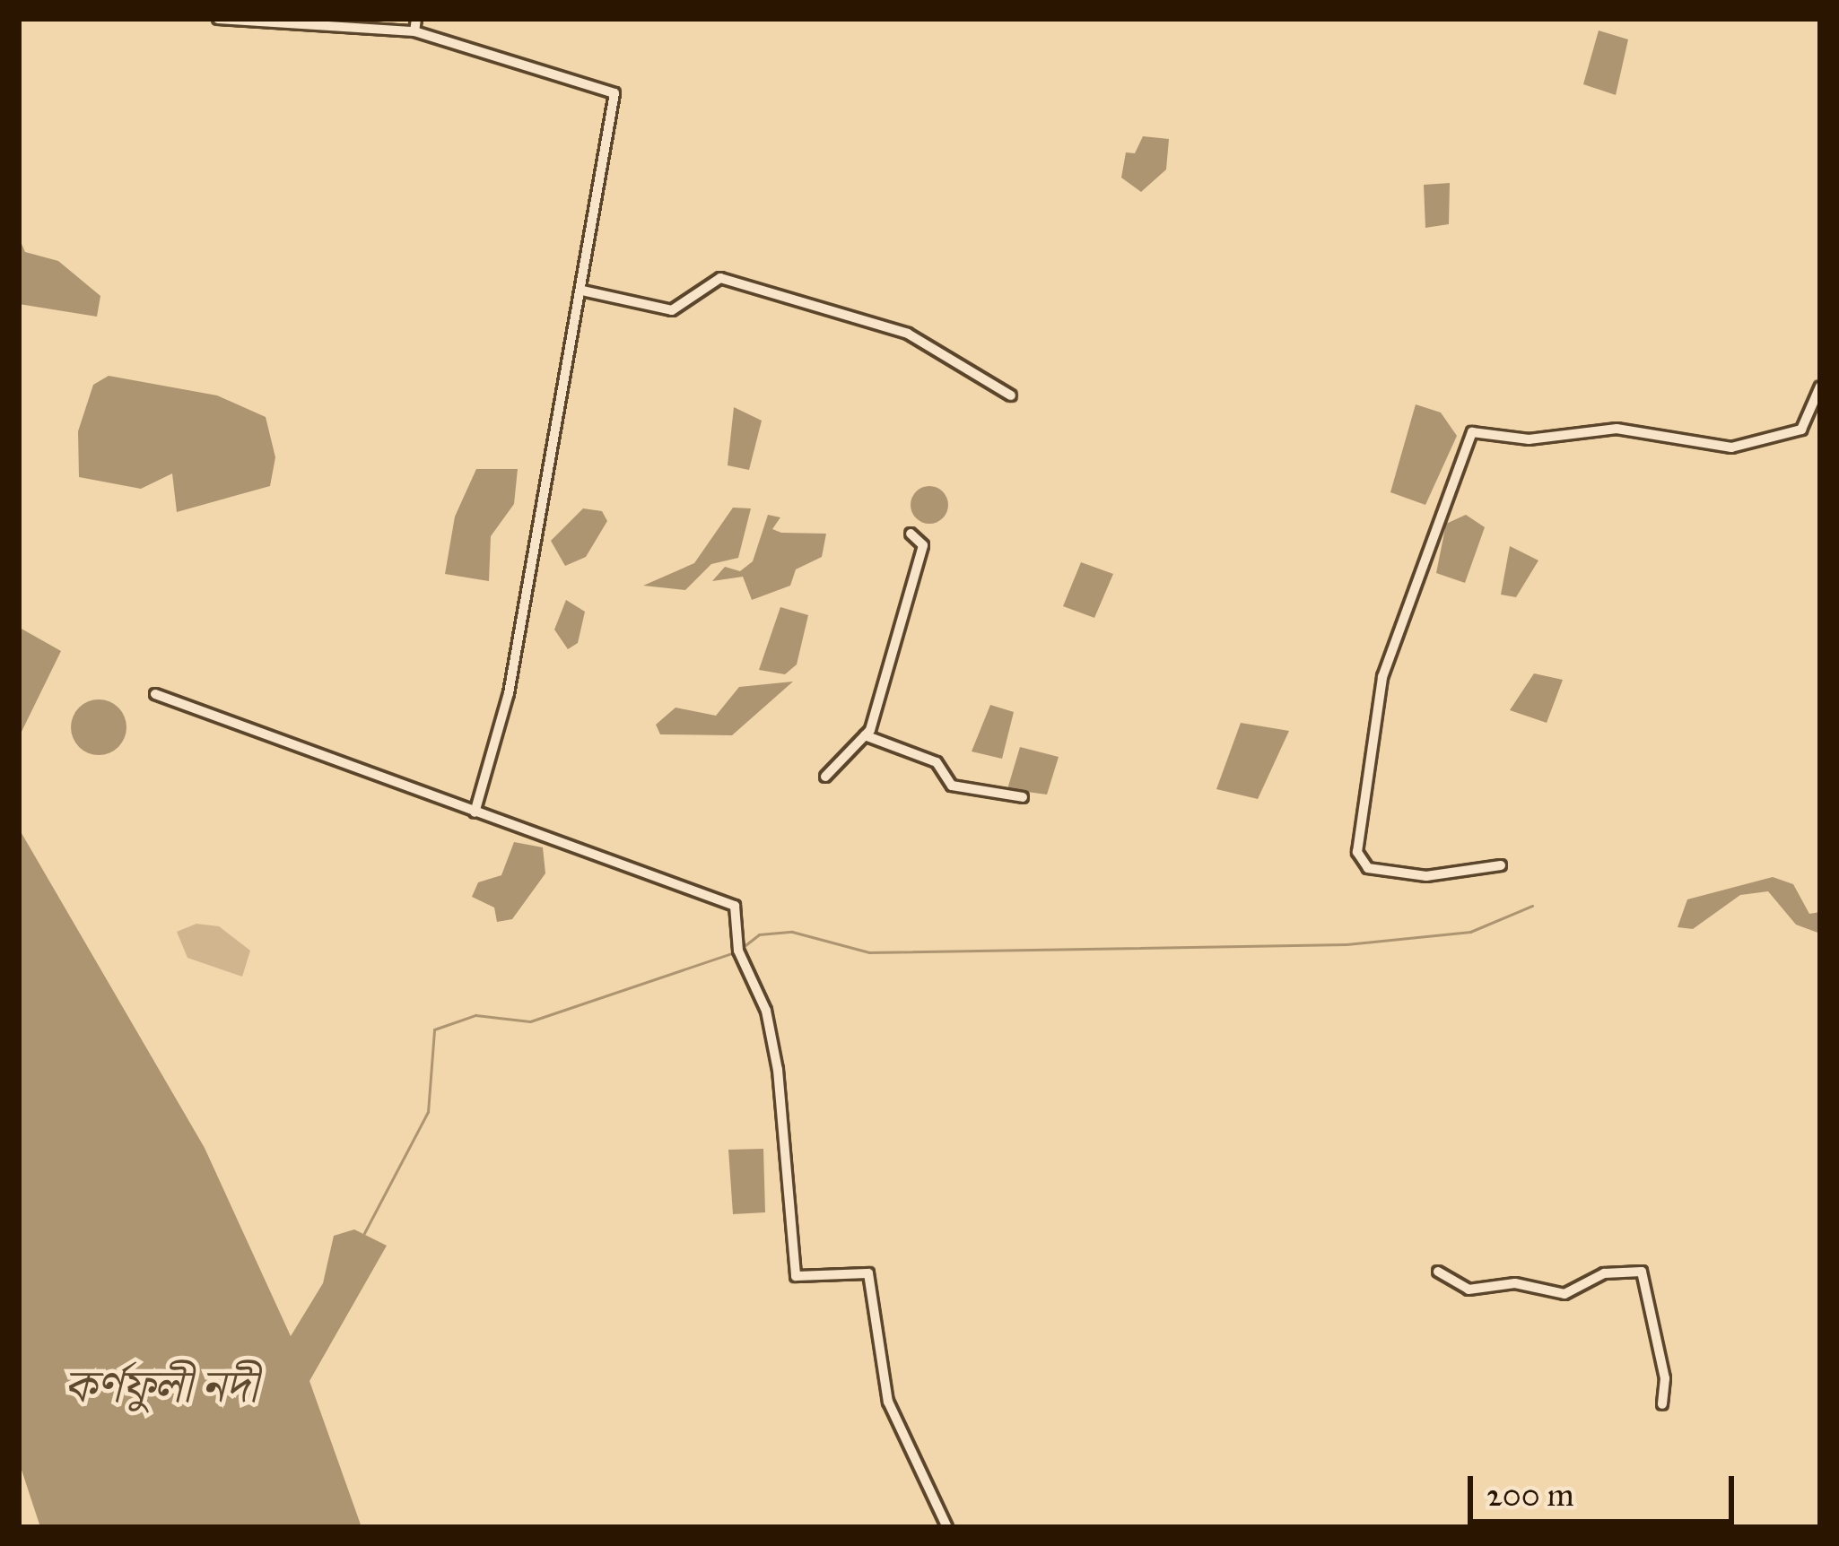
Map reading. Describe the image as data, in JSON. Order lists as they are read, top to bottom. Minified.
{"water":["কর্ণফুলী নদী"],"scale_bar":"200 m"}
